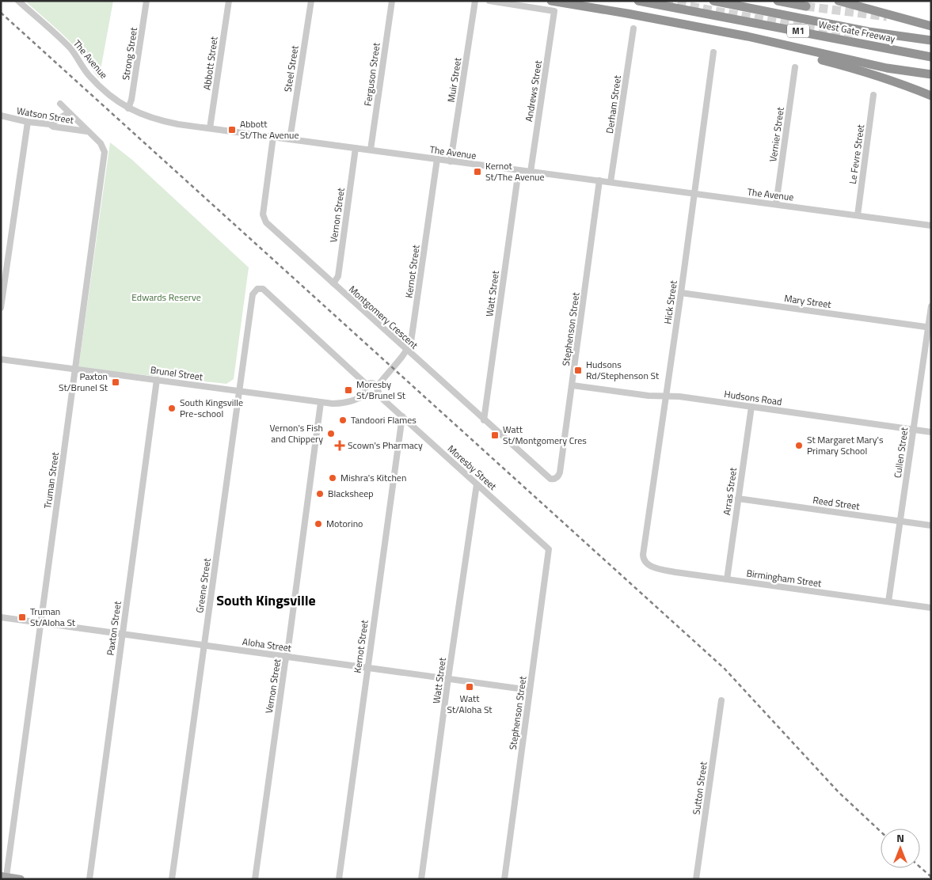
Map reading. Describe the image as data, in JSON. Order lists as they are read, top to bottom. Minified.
{"streets":{"highway":["M1","West Gate Freeway"],"street":["Strong Street","The Avenue","Abbott Street","Steel Street","Ferguson Street","Muir Street","Andrews Street","Derham Street","Watson Street","Vernier Street","Le Fevre Street","Vernon Street","Kernot Street","Watt Street","Mary Street","Hick Street","Montgomery Crescent","Stephenson Street","Brunel Street","Hudsons Road","Cullen Street","Moresby Street","Truman Street","Arras Street","Reed Street","Birmingham Street","Greene Street","Paxton Street","Aloha Street","Sutton Street"]},"crossings":[["Strong Street","The Avenue"],["The Avenue","Abbott Street"],["The Avenue","Steel Street"],["The Avenue","Ferguson Street"],["The Avenue","Muir Street"],["The Avenue","Andrews Street"],["The Avenue","Derham Street"],["The Avenue","Vernier Street"],["The Avenue","Le Fevre Street"],["The Avenue","Vernon Street"],["The Avenue","Kernot Street"],["The Avenue","Watt Street"],["The Avenue","Hick Street"],["The Avenue","Montgomery Crescent"],["The Avenue","Stephenson Street"],["Watson Street","Truman Street"],["Vernon Street","Montgomery Crescent"],["Vernon Street","Brunel Street"],["Vernon Street","Aloha Street"],["Kernot Street","Montgomery Crescent"],["Kernot Street","Moresby Street"],["Kernot Street","Aloha Street"],["Watt Street","Montgomery Crescent"],["Watt Street","Moresby Street"],["Watt Street","Aloha Street"],["Mary Street","Hick Street"],["Mary Street","Cullen Street"],["Hick Street","Hudsons Road"],["Hick Street","Birmingham Street"],["Montgomery Crescent","Stephenson Street"],["Stephenson Street","Hudsons Road"],["Stephenson Street","Moresby Street"],["Stephenson Street","Aloha Street"],["Brunel Street","Truman Street"],["Brunel Street","Greene Street"],["Brunel Street","Paxton Street"],["Hudsons Road","Cullen Street"],["Hudsons Road","Arras Street"],["Cullen Street","Reed Street"],["Cullen Street","Birmingham Street"],["Truman Street","Aloha Street"],["Arras Street","Reed Street"],["Arras Street","Birmingham Street"],["Greene Street","Aloha Street"],["Paxton Street","Aloha Street"]],"districts":["South Kingsville"],"parks":["Edwards Reserve"],"places":{"transit":["Abbott St/The Avenue","Kernot St/The Avenue","Hudsons Rd/Stephenson St","Paxton St/Brunel St","Moresby St/Brunel St","Watt St/Montgomery Cres","Truman St/Aloha St","Watt St/Aloha St"],"other":["South Kingsville Pre-school","Tandoori Flames","Vernon's Fish and Chippery","St Margaret Mary's Primary School","Mishra's Kitchen","Blacksheep","Motorino"],"health":["Scown's Pharmacy"]},"north":"top"}
